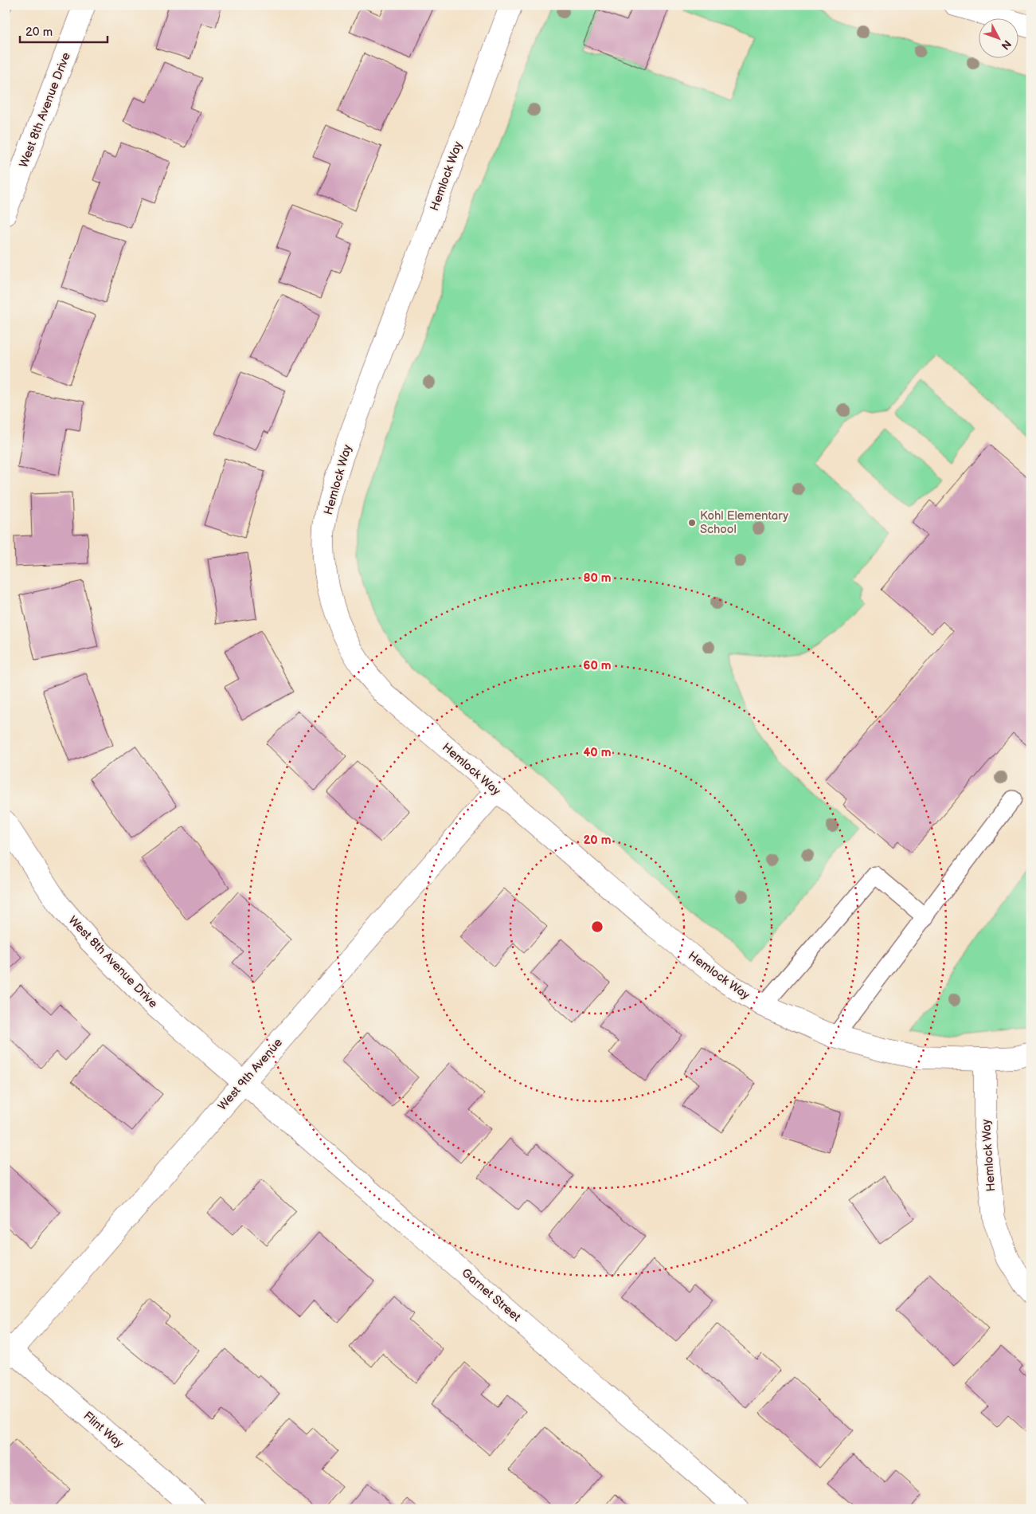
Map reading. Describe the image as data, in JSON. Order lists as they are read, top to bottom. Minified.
{"streets":{"street":["West 8th Avenue Drive","Hemlock Way","West 9th Avenue","Garnet Street","Flint Way"]},"crossings":[["West 8th Avenue Drive","West 9th Avenue"],["West 8th Avenue Drive","Garnet Street"],["Hemlock Way","West 9th Avenue"],["West 9th Avenue","Garnet Street"],["West 9th Avenue","Flint Way"]],"places":["Kohl Elementary School"],"scale_bar":"20 m","north":"bottom right","rings":["80 m","60 m","40 m","20 m"]}
